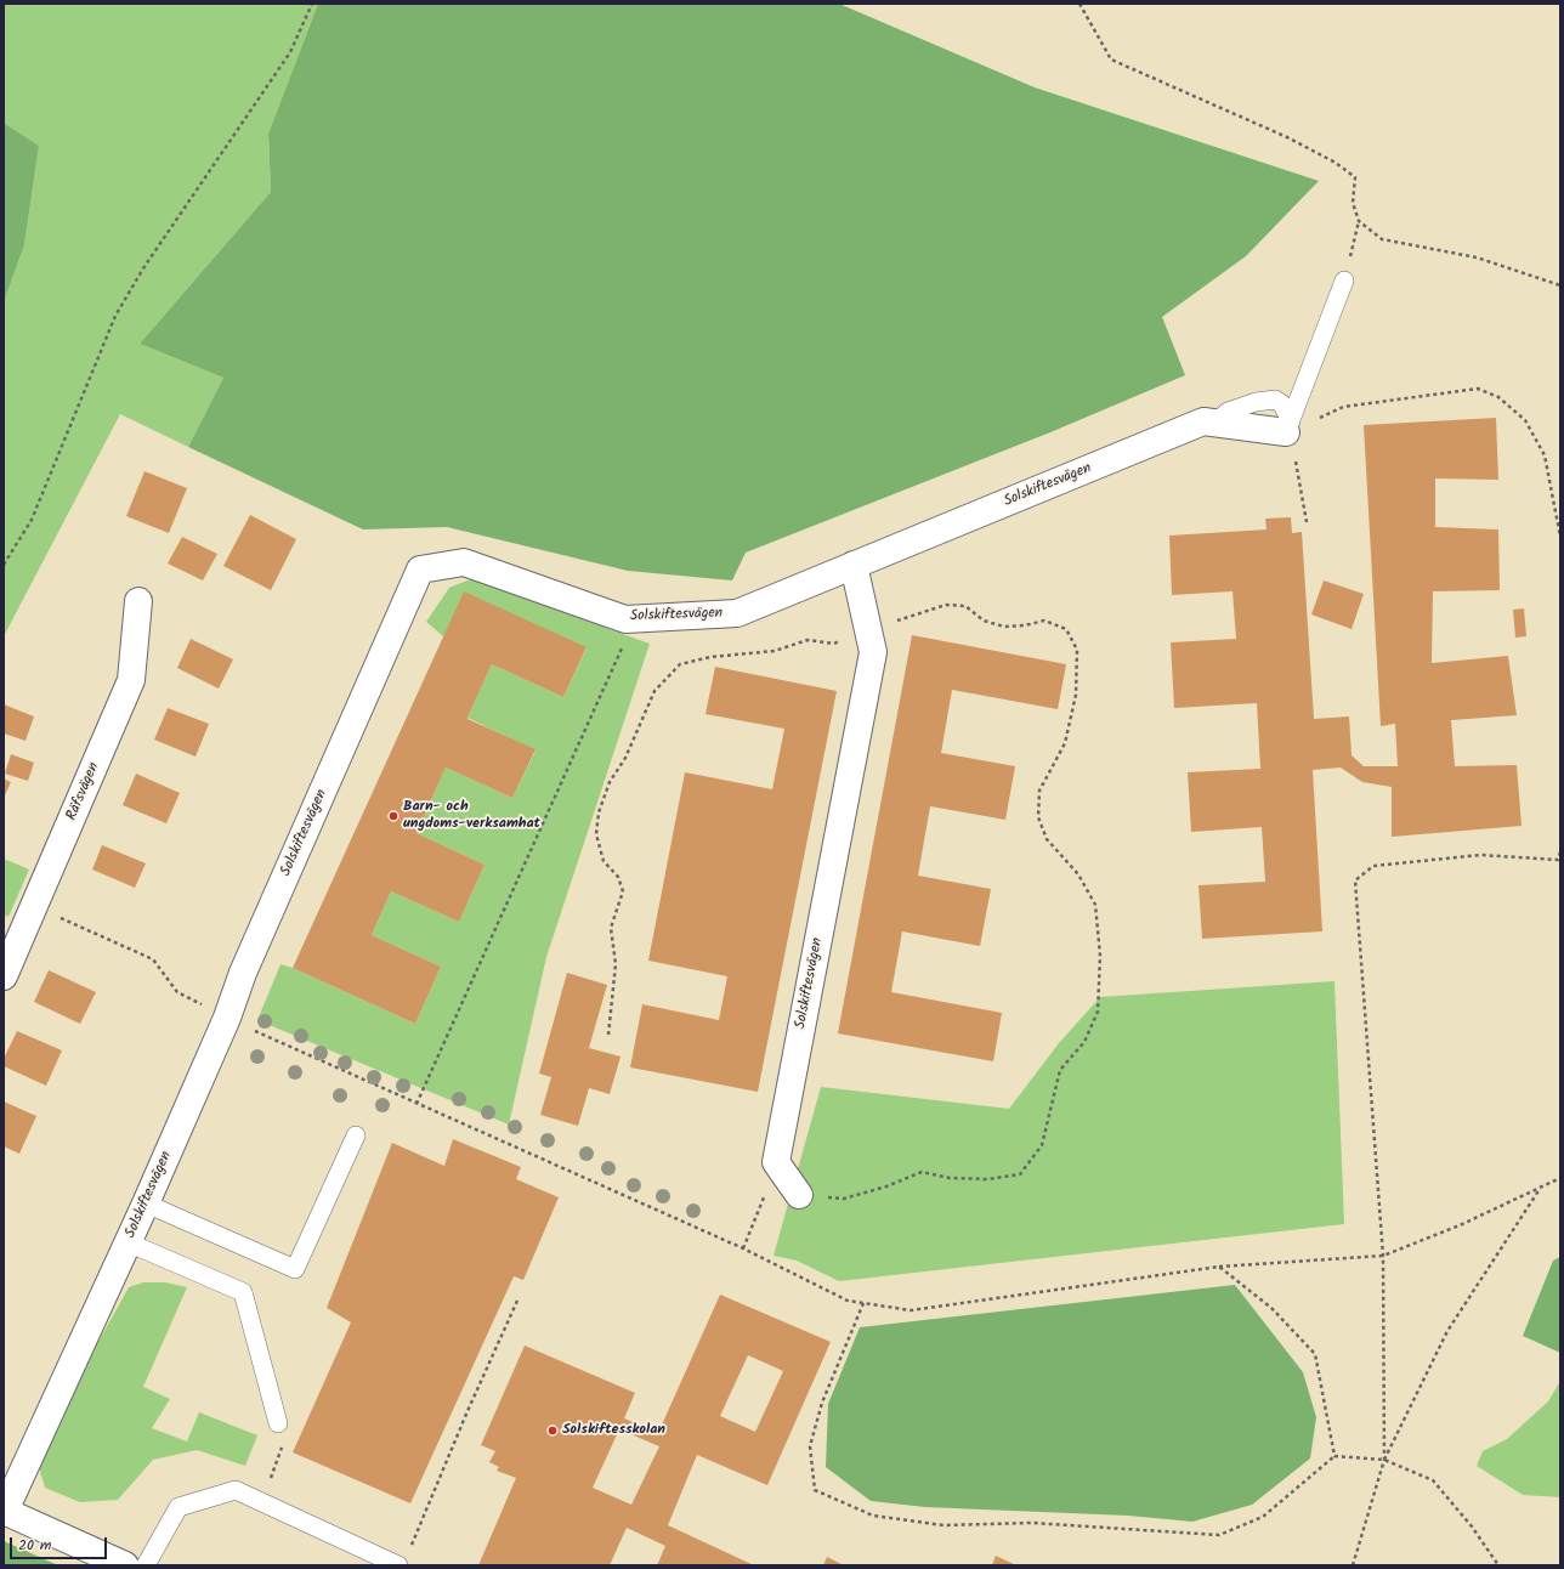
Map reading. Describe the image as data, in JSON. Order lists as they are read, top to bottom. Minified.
{"streets":{"street":["Solskiftesvägen","Räfsvägen"]},"places":["Barn- och ungdoms-verksamhat","Solskiftesskolan"],"scale_bar":"20 m"}
